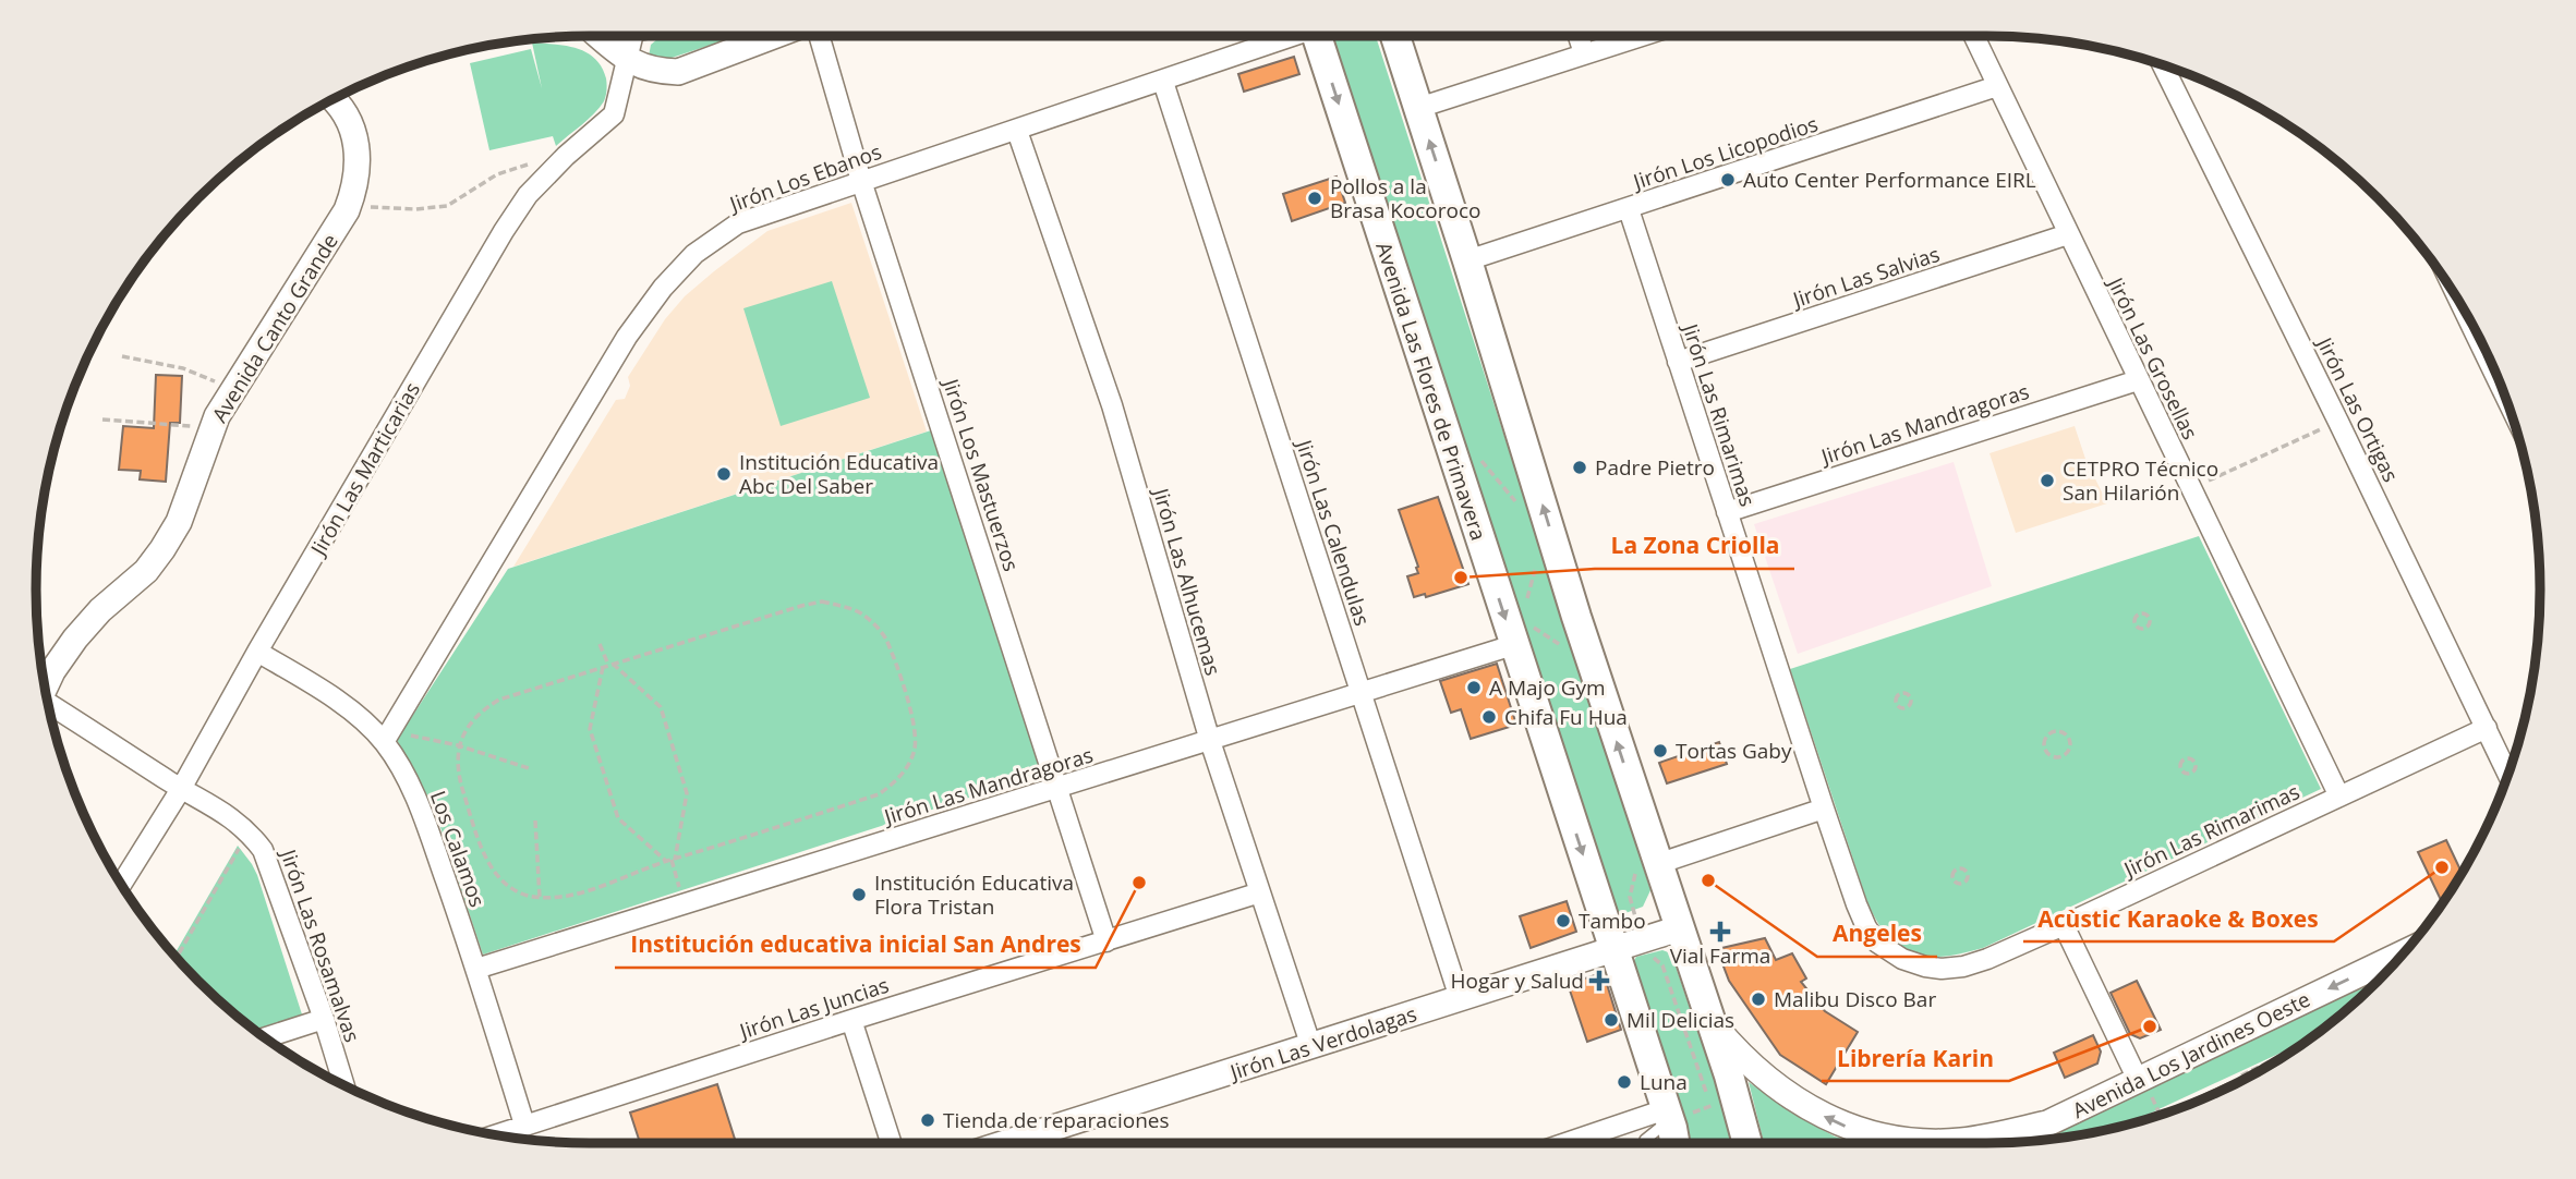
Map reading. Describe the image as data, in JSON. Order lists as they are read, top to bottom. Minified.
{"streets":{"main road":["Avenida Las Flores de Primavera"],"street":["Jirón Los Licopodios","Jirón Los Ebanos","Jirón Las Salvias","Avenida Canto Grande","Jirón Las Grosellas","Jirón Las Ortigas","Jirón Las Rimarimas","Jirón Las Mandragoras","Jirón Las Marticarias","Jirón Los Mastuerzos","Jirón Las Calendulas","Jirón Las Alhucemas","Los Calamos","Jirón Las Rosamalvas","Jirón Las Juncias","Jirón Las Verdolagas","Avenida Los Jardines Oeste"]},"crossings":[["Jirón Los Licopodios","Jirón Las Grosellas"],["Jirón Los Licopodios","Jirón Las Rimarimas"],["Jirón Los Ebanos","Jirón Los Mastuerzos"],["Jirón Los Ebanos","Jirón Las Calendulas"],["Jirón Los Ebanos","Jirón Las Alhucemas"],["Jirón Los Ebanos","Los Calamos"],["Jirón Las Salvias","Jirón Las Grosellas"],["Jirón Las Salvias","Jirón Las Rimarimas"],["Jirón Las Grosellas","Jirón Las Rimarimas"],["Jirón Las Grosellas","Jirón Las Mandragoras"],["Avenida Las Flores de Primavera","Jirón Las Mandragoras"],["Avenida Las Flores de Primavera","Jirón Las Verdolagas"],["Jirón Las Ortigas","Jirón Las Rimarimas"],["Jirón Las Rimarimas","Jirón Las Mandragoras"],["Jirón Las Mandragoras","Jirón Los Mastuerzos"],["Jirón Las Mandragoras","Jirón Las Calendulas"],["Jirón Las Mandragoras","Jirón Las Alhucemas"],["Jirón Las Mandragoras","Los Calamos"],["Jirón Las Marticarias","Los Calamos"],["Jirón Las Marticarias","Jirón Las Rosamalvas"],["Jirón Los Mastuerzos","Jirón Las Juncias"],["Jirón Las Calendulas","Jirón Las Verdolagas"],["Jirón Las Alhucemas","Jirón Las Juncias"],["Jirón Las Alhucemas","Jirón Las Verdolagas"],["Los Calamos","Jirón Las Juncias"]],"one_way":["Avenida Los Jardines Oeste"],"places":{"other":["Auto Center Performance EIRL","Pollos a la Brasa Kocoroco","Padre Pietro","Institución Educativa Abc Del Saber","CETPRO Técnico San Hilarión","La Zona Criolla","A Majo Gym","Chifa Fu Hua","Tortas Gaby","Acùstic Karaoke & Boxes","Angeles","Institución educativa inicial San Andres","Institución Educativa Flora Tristan","Tambo","Malibu Disco Bar","Mil Delicias","Librería Karin","Luna","Tienda de reparaciones"],"health":["Vial Farma","Hogar y Salud"]}}
